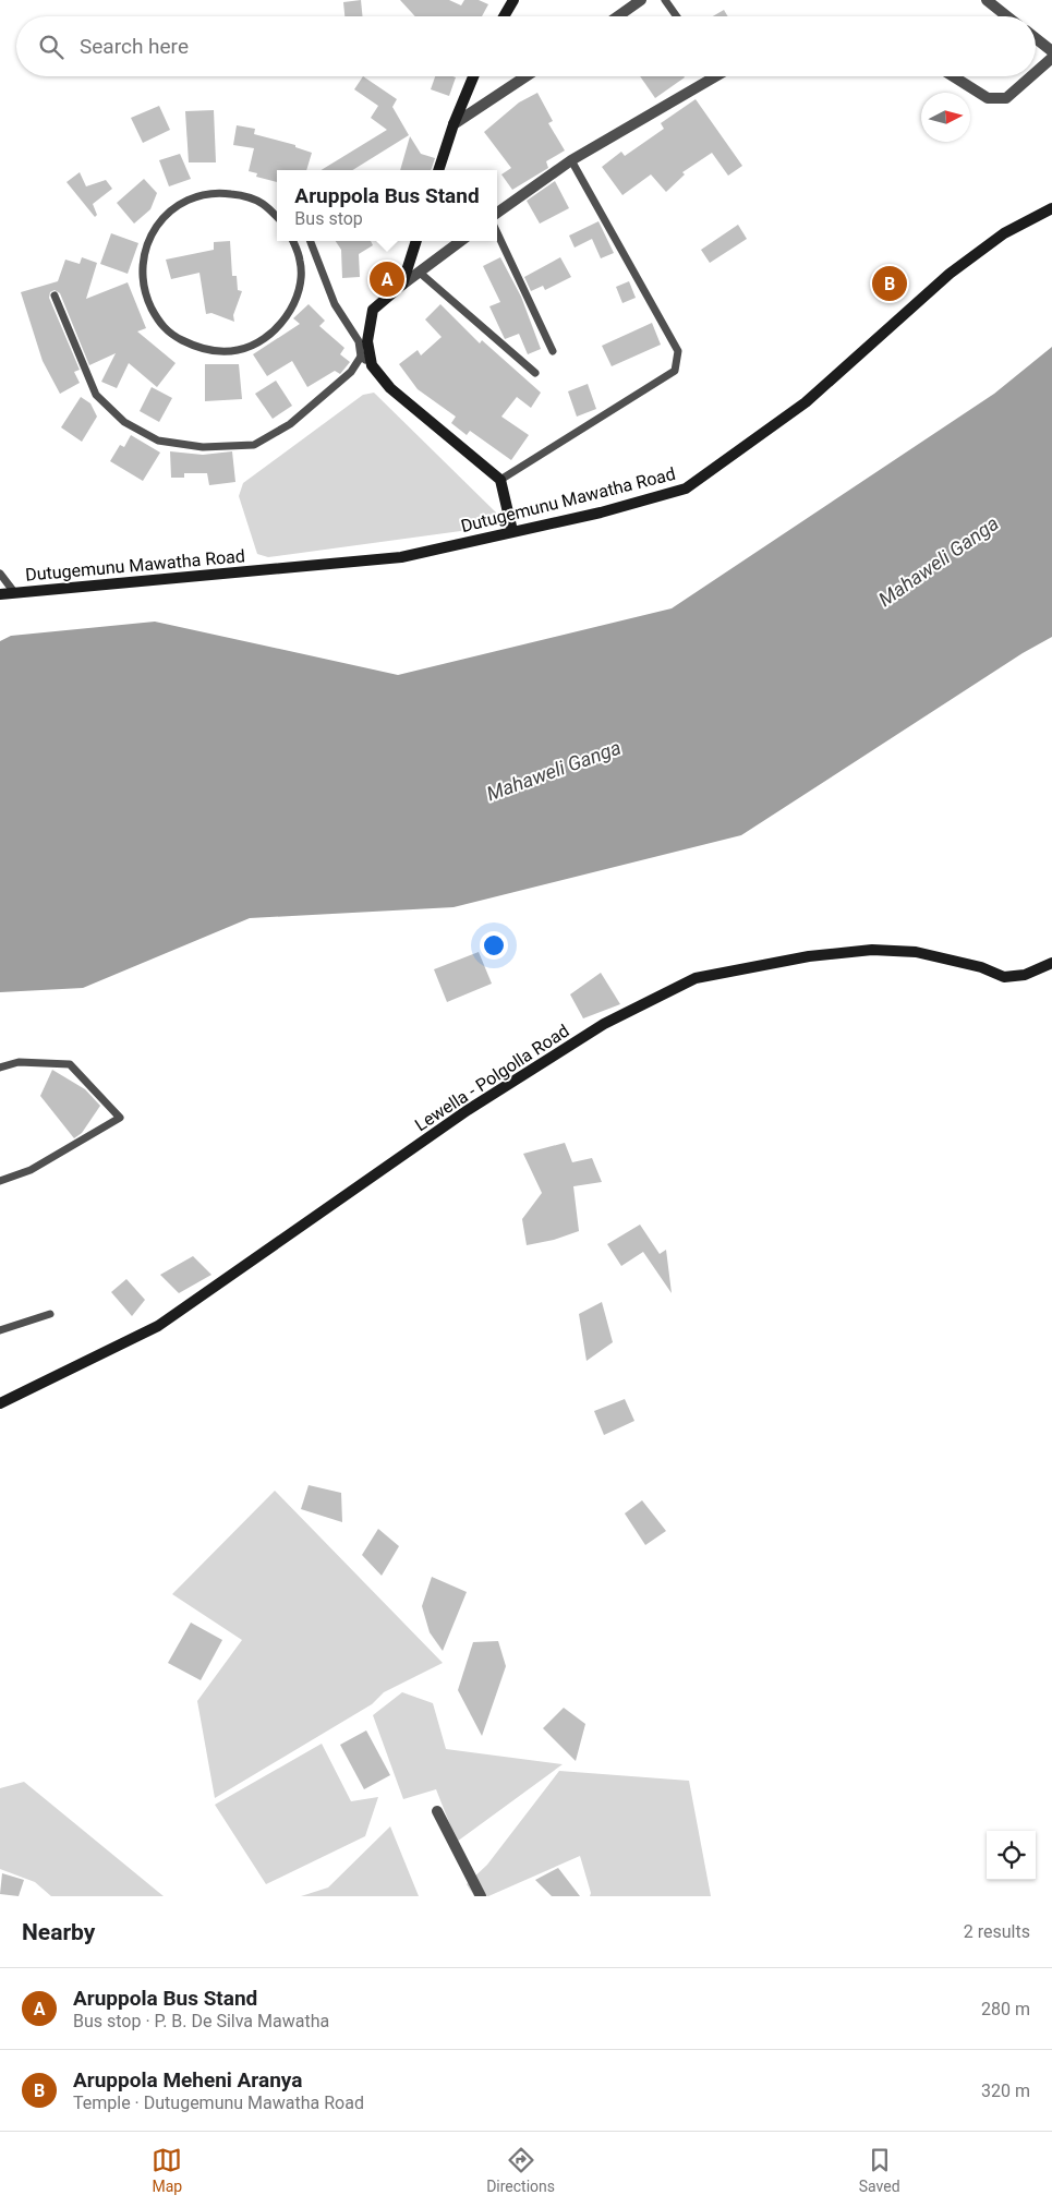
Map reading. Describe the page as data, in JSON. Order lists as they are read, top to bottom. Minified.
{"streets":{"street":["Dutugemunu Mawatha Road","Lewella - Polgolla Road"]},"water":["Mahaweli Ganga"],"north":"right","page":{"search":"Search here","popup":["Aruppola Bus Stand","Bus stop"],"pins":["A","B"],"heading":["Nearby","2 results"],"list":[{"mark":"A","name":"Aruppola Bus Stand","note":"Bus stop · P. B. De Silva Mawatha","value":"280 m"},{"mark":"B","name":"Aruppola Meheni Aranya","note":"Temple · Dutugemunu Mawatha Road","value":"320 m"}],"nav":["Map","Directions","Saved"]}}
